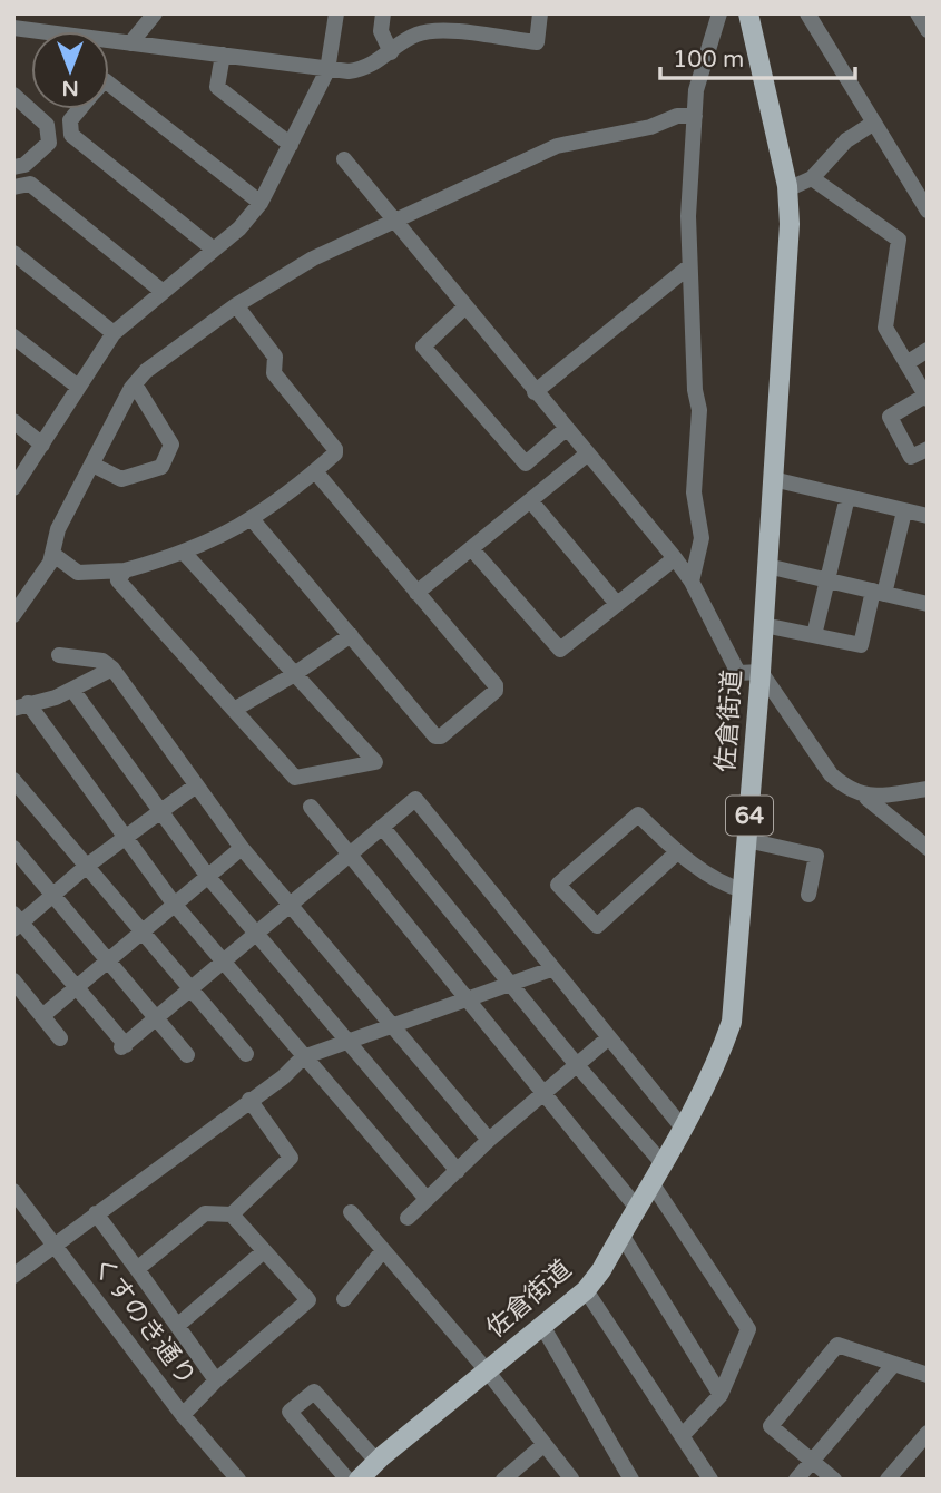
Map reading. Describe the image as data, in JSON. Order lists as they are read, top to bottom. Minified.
{"streets":{"main road":["佐倉街道","64"],"street":["くすのき通り"]},"scale_bar":"100 m","north":"bottom"}
